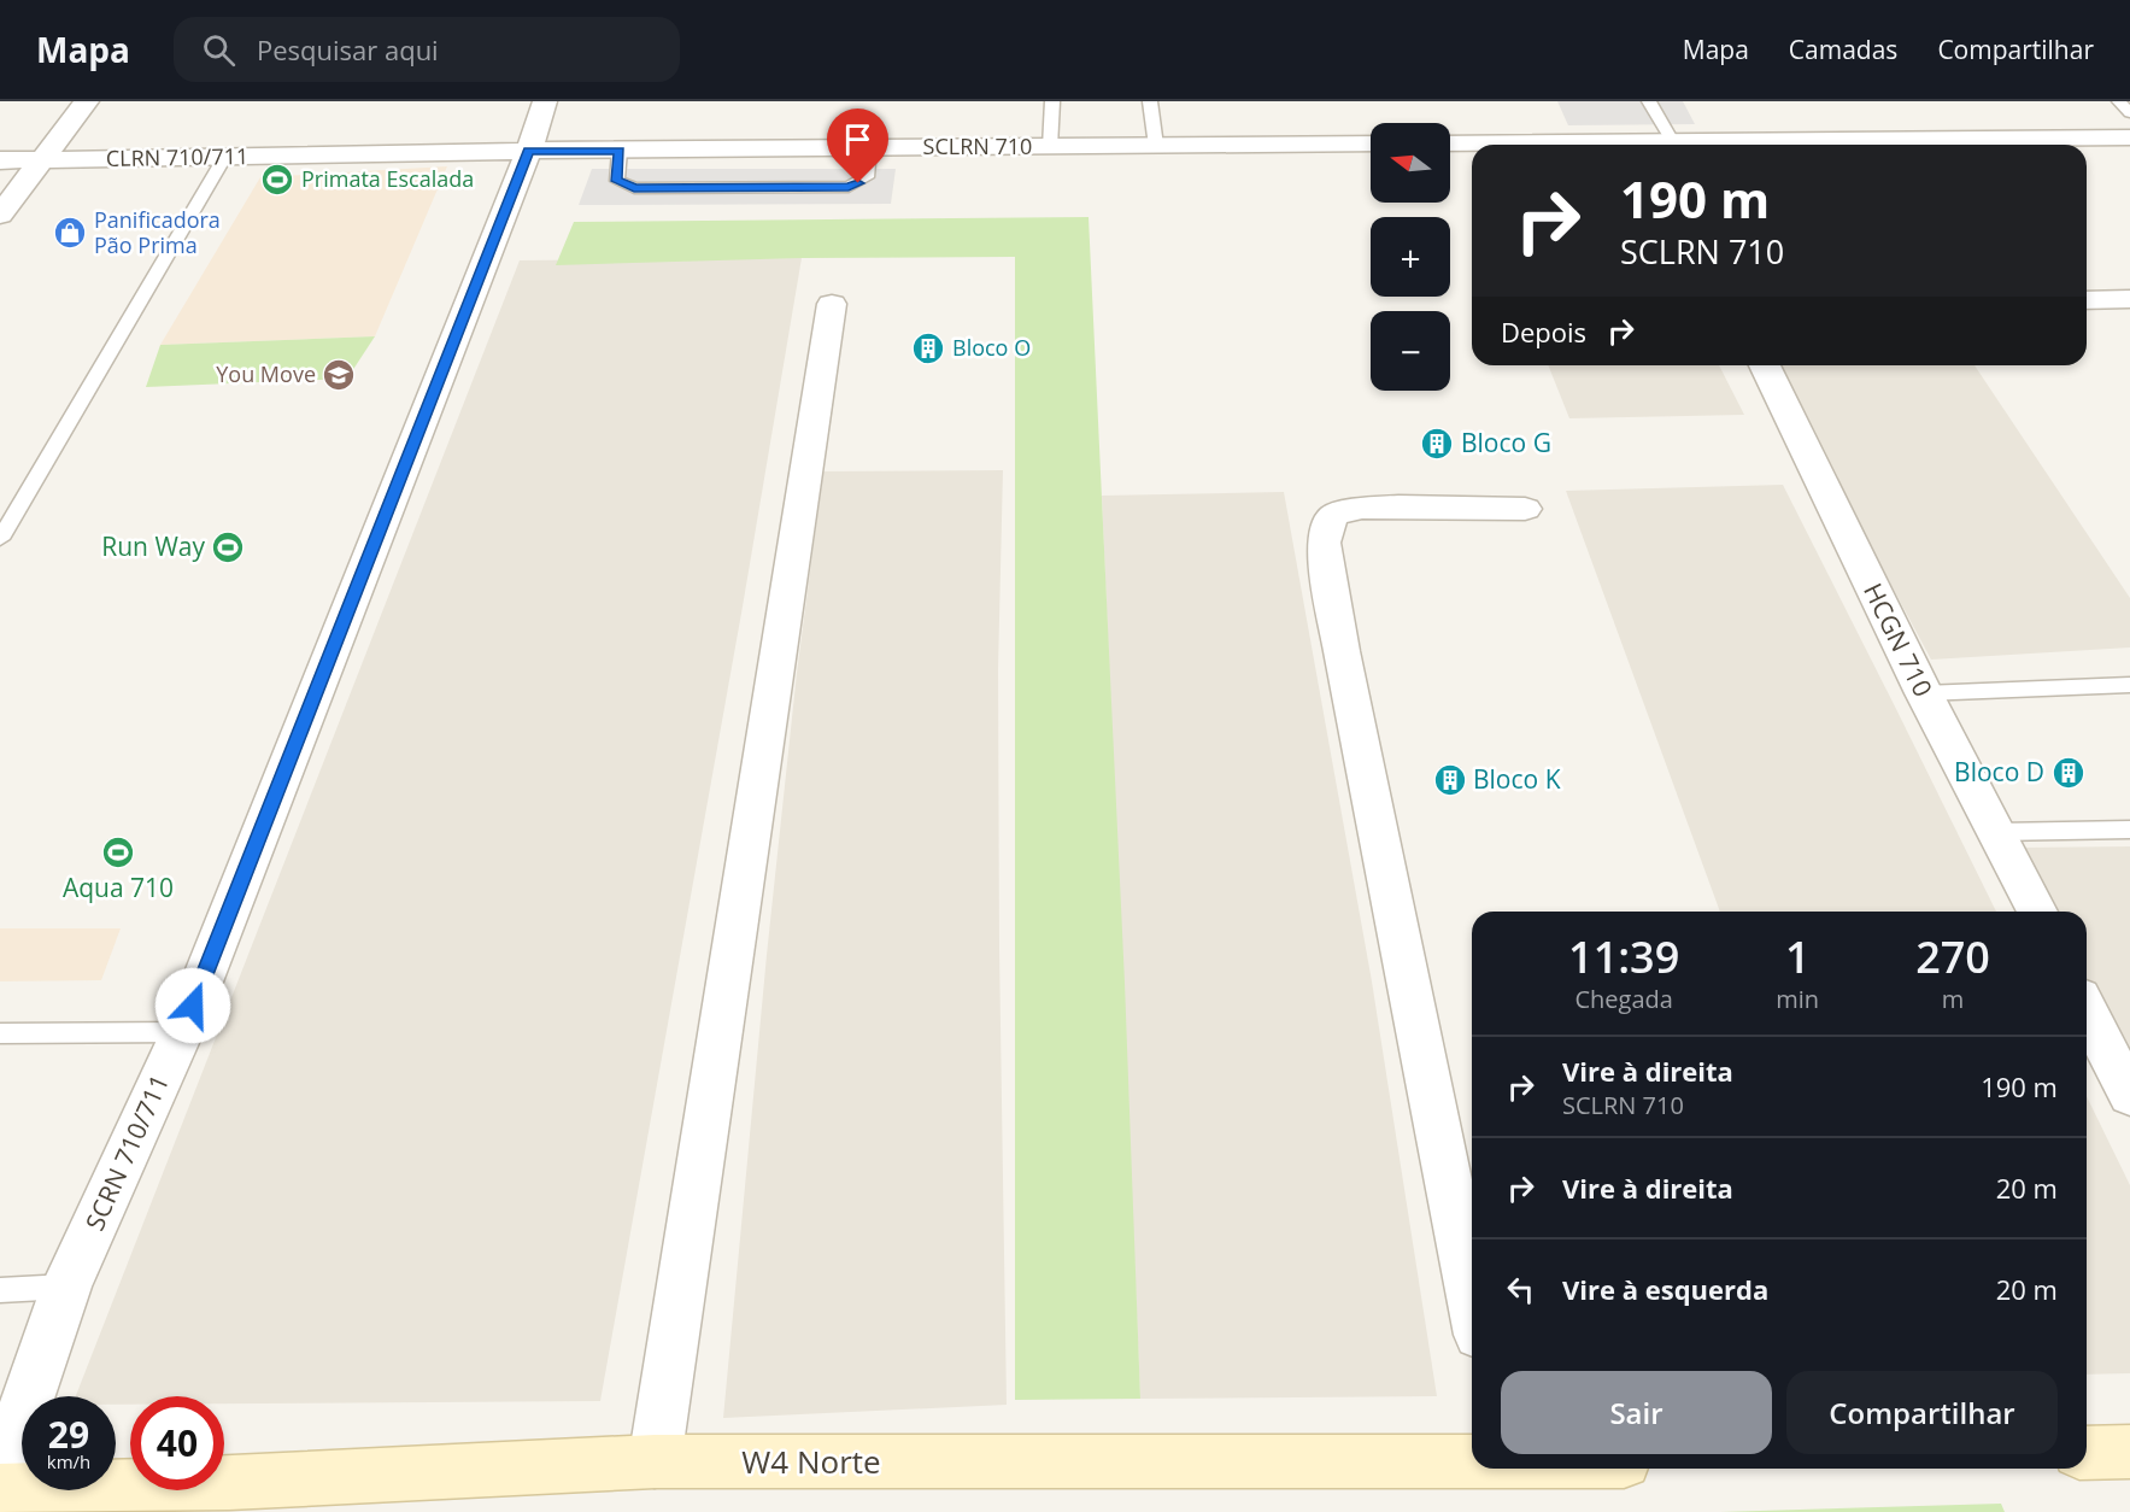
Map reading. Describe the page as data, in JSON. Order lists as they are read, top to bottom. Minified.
{"streets":{"main road":["W4 Norte"],"street":["SCLRN 710","CLRN 710/711","HCGN 710","SCRN 710/711"]},"crossings":[["SCLRN 710","CLRN 710/711"],["SCLRN 710","SCRN 710/711"],["CLRN 710/711","SCRN 710/711"]],"places":{"sports":["Primata Escalada","Run Way","Aqua 710"],"shop":["Panificadora Pão Prima"],"building":["Bloco O","Bloco G","Bloco D","Bloco K"],"school or university":["You Move"]},"north":"left","page":{"header":"Mapa","search":"Pesquisar aqui","nav":["Mapa","Camadas","Compartilhar"],"map_buttons":["+","−"],"turn":["190 m","SCLRN 710"],"then":"Depois","eta":["11:39","Chegada","1","min","270","m"],"list":[{"name":"Vire à direita","note":"SCLRN 710","value":"190 m"},{"name":"Vire à direita","value":"20 m"},{"name":"Vire à esquerda","value":"20 m"}],"buttons":["Sair","Compartilhar"],"speed":"29 km/h","limit":"40"}}
